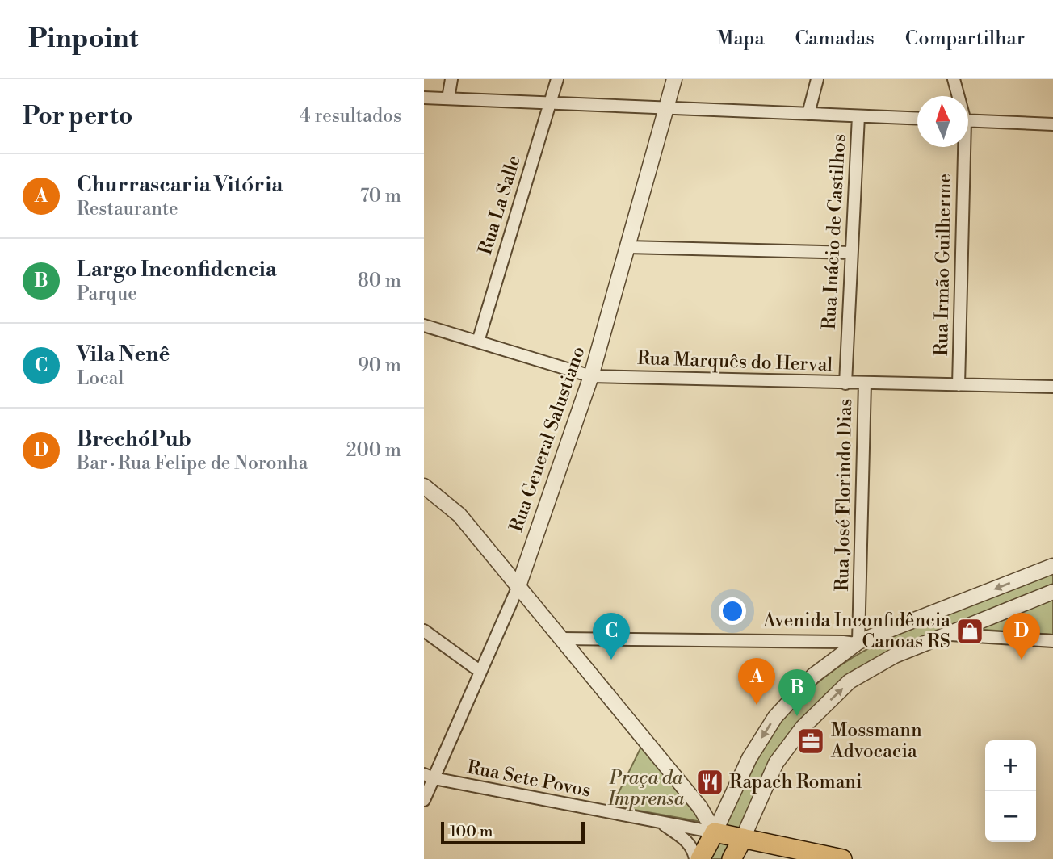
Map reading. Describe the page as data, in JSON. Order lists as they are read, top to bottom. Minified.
{"streets":{"street":["Rua La Salle","Rua Inácio de Castilhos","Rua Irmão Guilherme","Rua Marquês do Herval","Rua General Salustiano","Rua José Florindo Dias","Rua Sete Povos"]},"crossings":[["Rua La Salle","Rua Marquês do Herval"],["Rua Inácio de Castilhos","Rua Marquês do Herval"],["Rua Irmão Guilherme","Rua Marquês do Herval"],["Rua Marquês do Herval","Rua General Salustiano"],["Rua Marquês do Herval","Rua José Florindo Dias"],["Rua General Salustiano","Rua Sete Povos"]],"parks":["Praça da Imprensa"],"places":{"shop":["Avenida Inconfidência Canoas RS"],"office":["Mossmann Advocacia"],"restaurant":["Rapach Romani"]},"scale_bar":"100 m","north":"top","page":{"header":"Pinpoint","nav":["Mapa","Camadas","Compartilhar"],"heading":["Por perto","4 resultados"],"list":[{"mark":"A","name":"Churrascaria Vitória","note":"Restaurante","value":"70 m"},{"mark":"B","name":"Largo Inconfidencia","note":"Parque","value":"80 m"},{"mark":"C","name":"Vila Nenê","note":"Local","value":"90 m"},{"mark":"D","name":"BrechóPub","note":"Bar · Rua Felipe de Noronha","value":"200 m"}],"pins":["C","D","A","B"],"map_buttons":["+","−"],"scale":"100 m"}}
